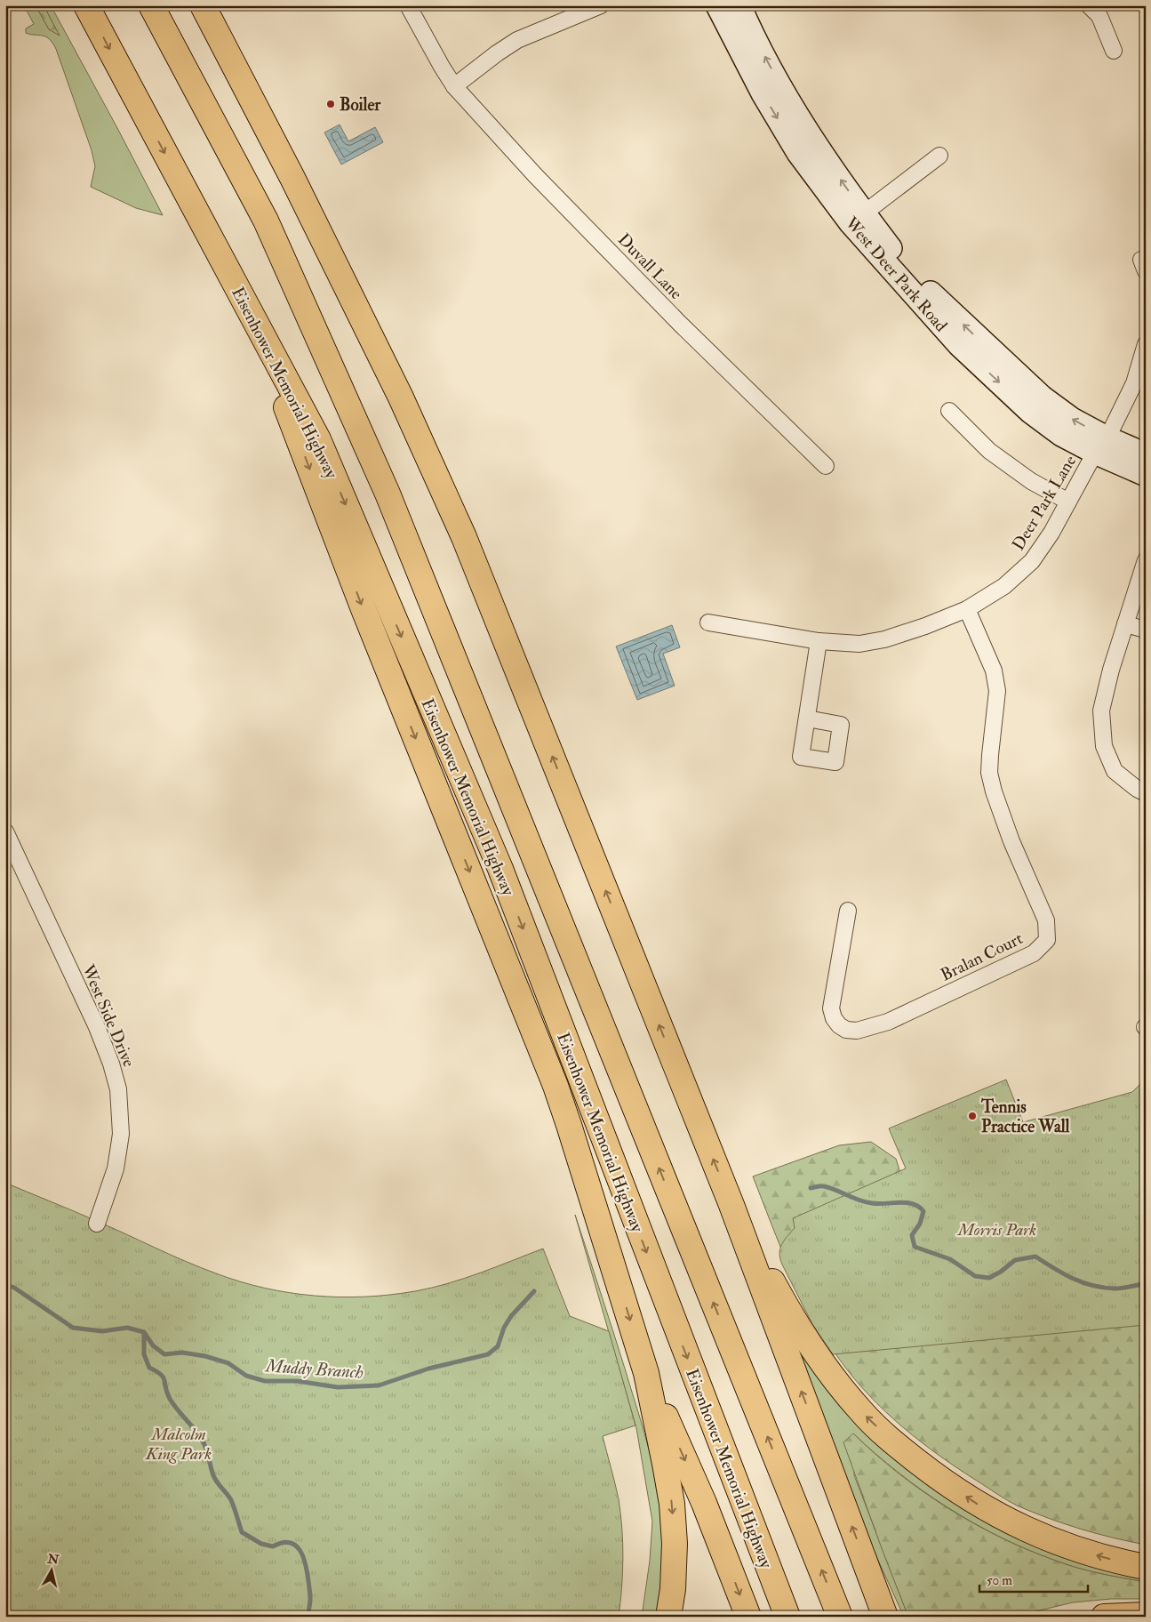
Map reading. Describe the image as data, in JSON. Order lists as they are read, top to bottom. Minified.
{"streets":{"highway":["Eisenhower Memorial Highway"],"street":["Duvall Lane","West Deer Park Road","Deer Park Lane","Bralan Court","West Side Drive"]},"crossings":[["West Deer Park Road","Deer Park Lane"],["Deer Park Lane","Bralan Court"]],"water":["Muddy Branch"],"parks":["Morris Park","Malcolm King Park"],"places":["Boiler","Tennis Practice Wall"],"scale_bar":"50 m","north":"top"}
